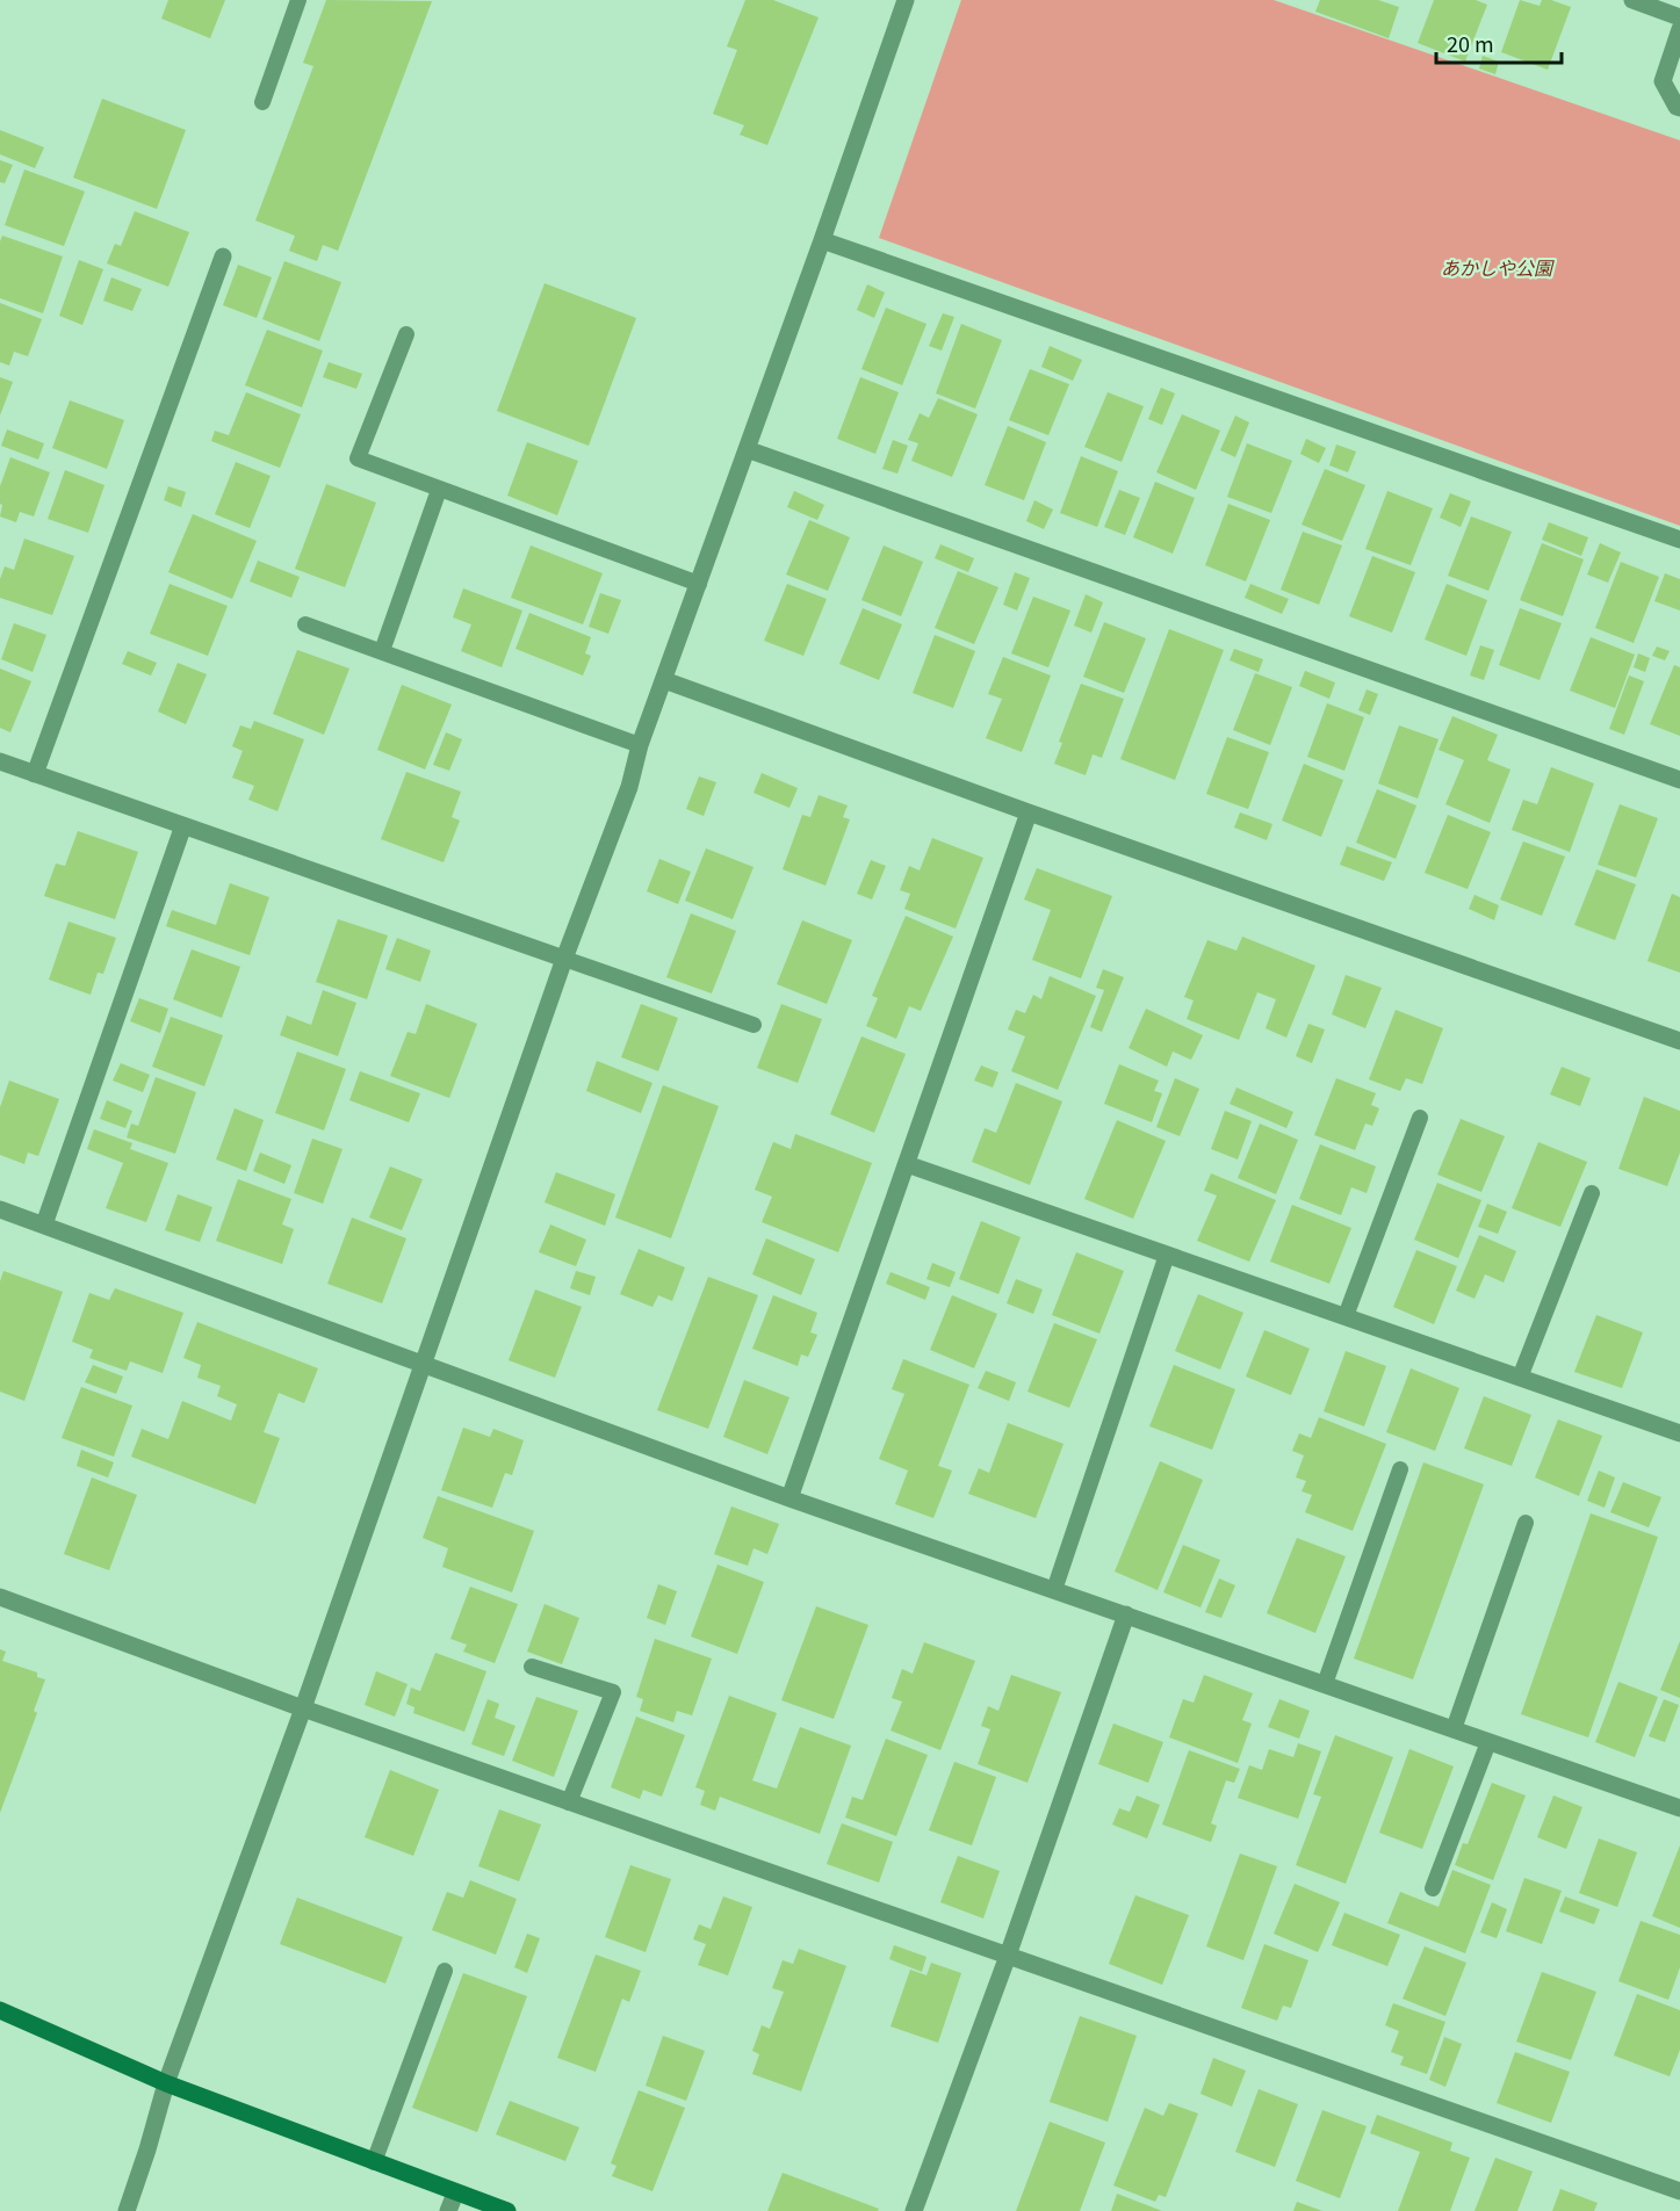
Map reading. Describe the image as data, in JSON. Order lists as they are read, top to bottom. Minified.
{"parks":["あかしや公園"],"scale_bar":"20 m"}
